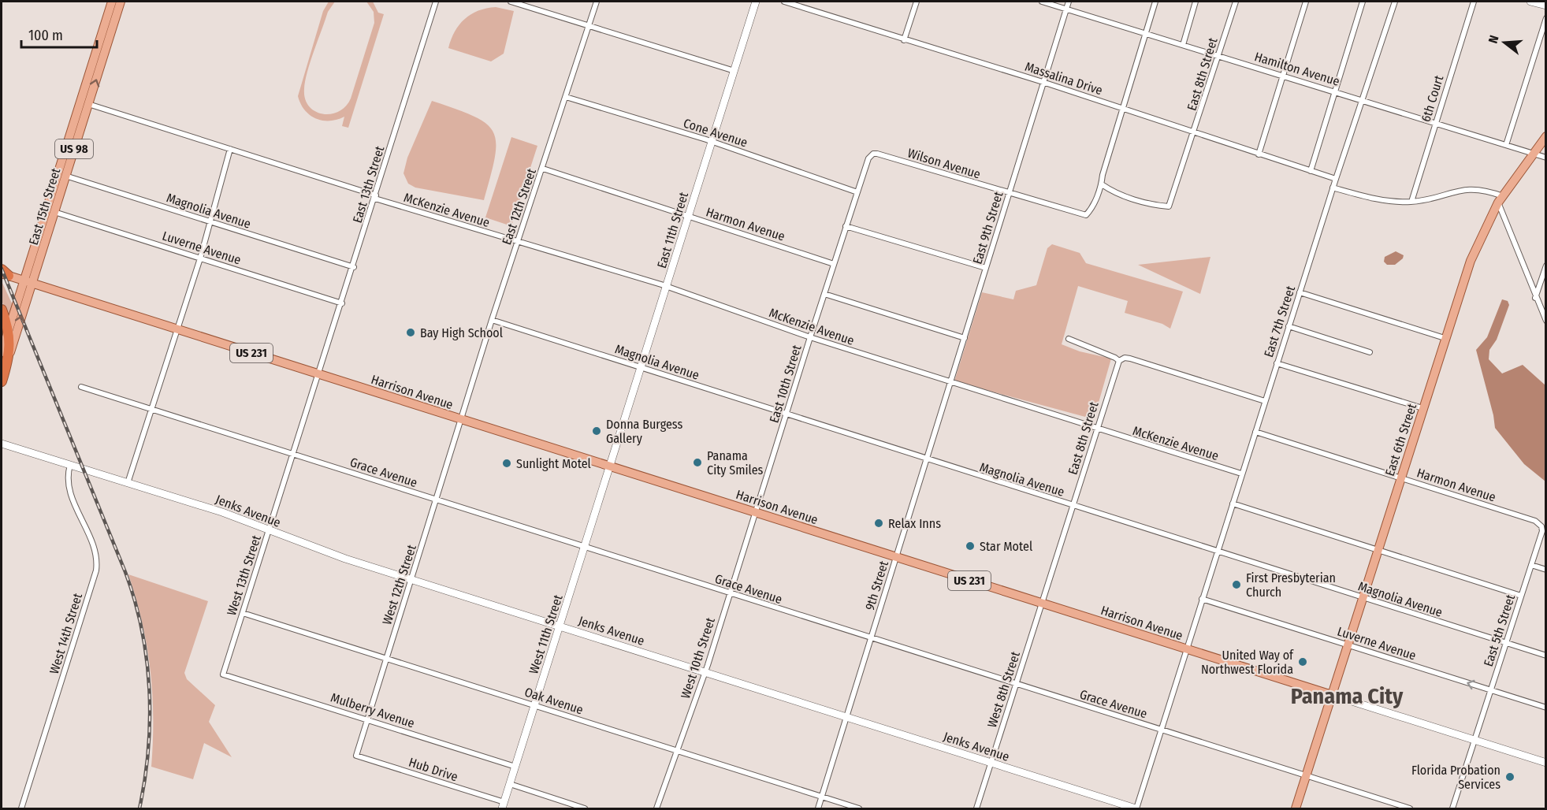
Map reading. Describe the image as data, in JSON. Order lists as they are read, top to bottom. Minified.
{"streets":{"highway":["US 98"],"main road":["East 15th Street","US 231","Harrison Avenue","East 6th Street"],"street":["Hamilton Avenue","East 8th Street","Massalina Drive","6th Court","Cone Avenue","Wilson Avenue","East 13th Street","East 12th Street","McKenzie Avenue","Magnolia Avenue","Harmon Avenue","East 9th Street","East 11th Street","Luverne Avenue","East 7th Street","East 10th Street","Grace Avenue","Jenks Avenue","West 13th Street","West 12th Street","9th Street","East 5th Street","West 14th Street","West 11th Street","West 10th Street","West 8th Street","Oak Avenue","Mulberry Avenue","Hub Drive"]},"crossings":[["Hamilton Avenue","East 8th Street"],["Hamilton Avenue","6th Court"],["Hamilton Avenue","East 9th Street"],["Hamilton Avenue","East 7th Street"],["Hamilton Avenue","East 6th Street"],["East 8th Street","Massalina Drive"],["East 8th Street","Wilson Avenue"],["East 8th Street","McKenzie Avenue"],["East 8th Street","Magnolia Avenue"],["East 8th Street","Harrison Avenue"],["East 8th Street","West 8th Street"],["Massalina Drive","East 9th Street"],["Massalina Drive","East 7th Street"],["Cone Avenue","East 12th Street"],["Cone Avenue","East 11th Street"],["Cone Avenue","East 10th Street"],["US 98","East 15th Street"],["US 98","Harrison Avenue"],["Wilson Avenue","East 9th Street"],["Wilson Avenue","East 10th Street"],["East 13th Street","McKenzie Avenue"],["East 13th Street","Magnolia Avenue"],["East 13th Street","Luverne Avenue"],["East 13th Street","Harrison Avenue"],["East 13th Street","West 13th Street"],["East 15th Street","McKenzie Avenue"],["East 15th Street","Magnolia Avenue"],["East 15th Street","Luverne Avenue"],["East 15th Street","Harrison Avenue"],["East 12th Street","McKenzie Avenue"],["East 12th Street","Magnolia Avenue"],["East 12th Street","Harmon Avenue"],["East 12th Street","Harrison Avenue"],["East 12th Street","West 12th Street"],["McKenzie Avenue","East 9th Street"],["McKenzie Avenue","East 11th Street"],["McKenzie Avenue","East 7th Street"],["McKenzie Avenue","East 10th Street"],["Magnolia Avenue","East 9th Street"],["Magnolia Avenue","East 11th Street"],["Magnolia Avenue","East 7th Street"],["Magnolia Avenue","East 10th Street"],["Magnolia Avenue","East 6th Street"],["Magnolia Avenue","9th Street"],["Magnolia Avenue","East 5th Street"],["Harmon Avenue","East 11th Street"],["Harmon Avenue","East 7th Street"],["Harmon Avenue","East 10th Street"],["Harmon Avenue","East 6th Street"],["Harmon Avenue","East 5th Street"],["East 9th Street","9th Street"],["East 11th Street","Harrison Avenue"],["East 11th Street","West 11th Street"],["Luverne Avenue","East 7th Street"],["Luverne Avenue","East 6th Street"],["Luverne Avenue","East 5th Street"],["East 7th Street","Harrison Avenue"],["East 7th Street","Grace Avenue"],["East 7th Street","Jenks Avenue"],["East 10th Street","Harrison Avenue"],["East 10th Street","West 10th Street"],["Harrison Avenue","East 6th Street"],["Harrison Avenue","West 13th Street"],["Harrison Avenue","West 12th Street"],["Harrison Avenue","9th Street"],["Harrison Avenue","East 5th Street"],["Harrison Avenue","West 11th Street"],["Harrison Avenue","West 10th Street"],["Harrison Avenue","West 8th Street"],["East 6th Street","Grace Avenue"],["Grace Avenue","West 13th Street"],["Grace Avenue","West 12th Street"],["Grace Avenue","9th Street"],["Grace Avenue","West 11th Street"],["Grace Avenue","West 10th Street"],["Grace Avenue","West 8th Street"],["Jenks Avenue","West 13th Street"],["Jenks Avenue","West 12th Street"],["Jenks Avenue","9th Street"],["Jenks Avenue","West 14th Street"],["Jenks Avenue","West 11th Street"],["Jenks Avenue","West 10th Street"],["Jenks Avenue","West 8th Street"],["West 13th Street","Oak Avenue"],["West 13th Street","Mulberry Avenue"],["West 12th Street","Oak Avenue"],["West 12th Street","Mulberry Avenue"],["West 12th Street","Hub Drive"],["9th Street","Oak Avenue"],["West 11th Street","Oak Avenue"],["West 11th Street","Mulberry Avenue"],["West 11th Street","Hub Drive"],["West 10th Street","Oak Avenue"]],"districts":["Panama City"],"places":["Bay High School","Donna Burgess Gallery","Panama City Smiles","Sunlight Motel","Relax Inns","Star Motel","First Presbyterian Church","United Way of Northwest Florida","Florida Probation Services"],"scale_bar":"100 m","north":"left"}
